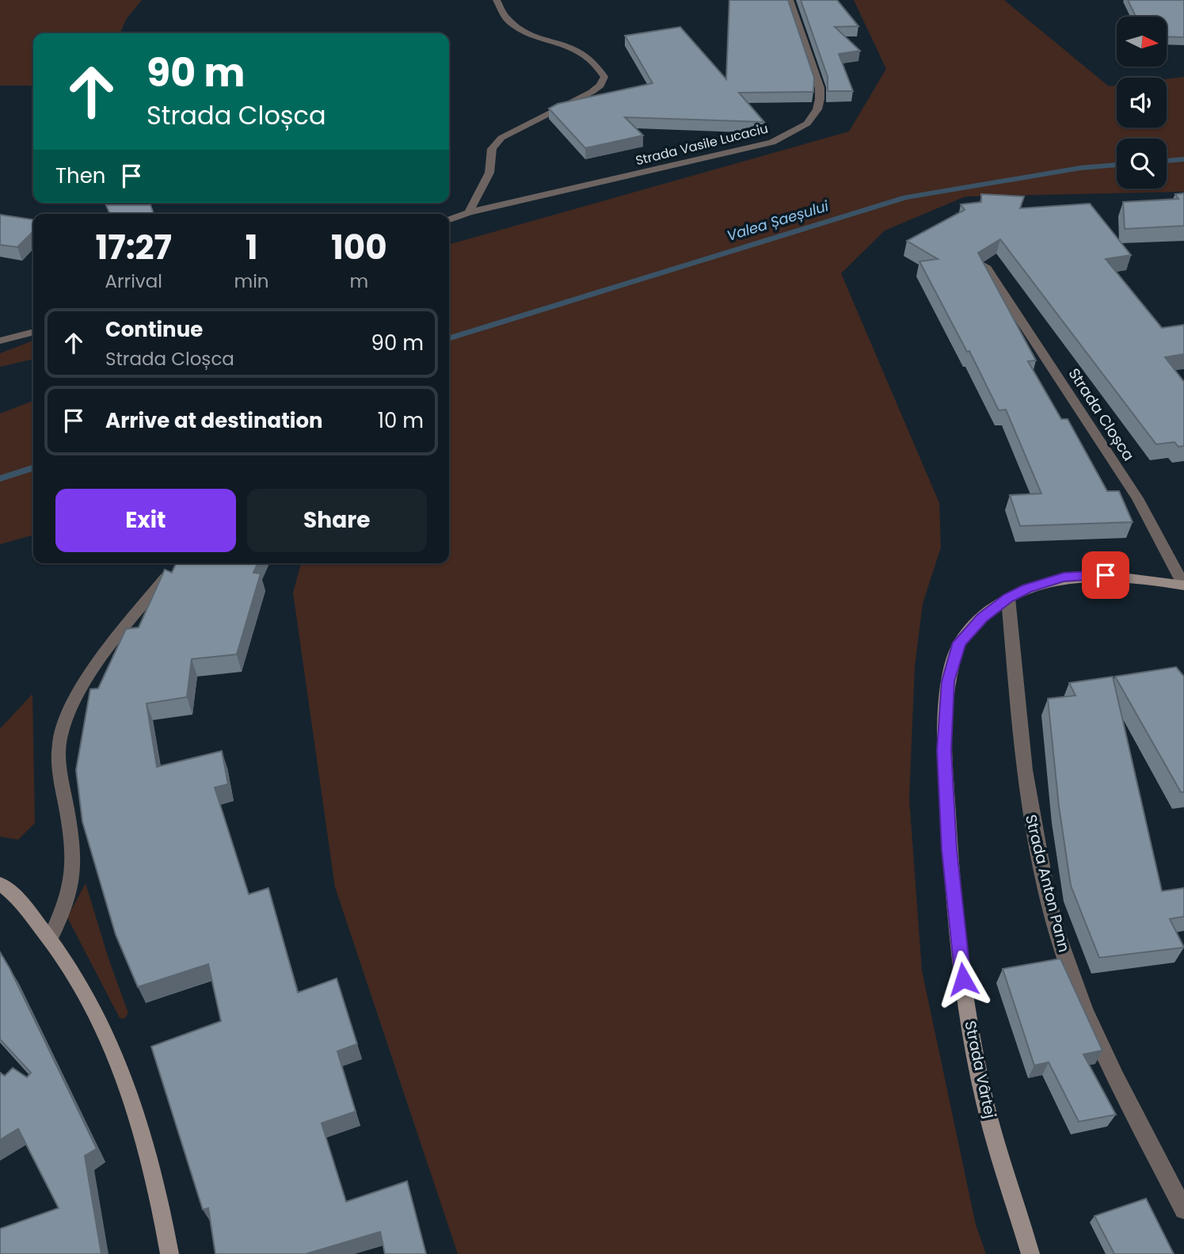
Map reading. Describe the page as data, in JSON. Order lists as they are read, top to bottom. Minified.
{"streets":{"street":["Strada Vasile Lucaciu","Strada Cloșca","Strada Anton Pann","Strada Vârtej"]},"crossings":[["Strada Cloșca","Strada Vârtej"],["Strada Anton Pann","Strada Vârtej"]],"water":["Valea Șaeșului"],"north":"right","page":{"turn":["90 m","Strada Cloșca"],"then":"Then","eta":["17:27","Arrival","1","min","100","m"],"list":[{"name":"Continue","note":"Strada Cloșca","value":"90 m"},{"name":"Arrive at destination","value":"10 m"}],"buttons":["Exit","Share"]}}
